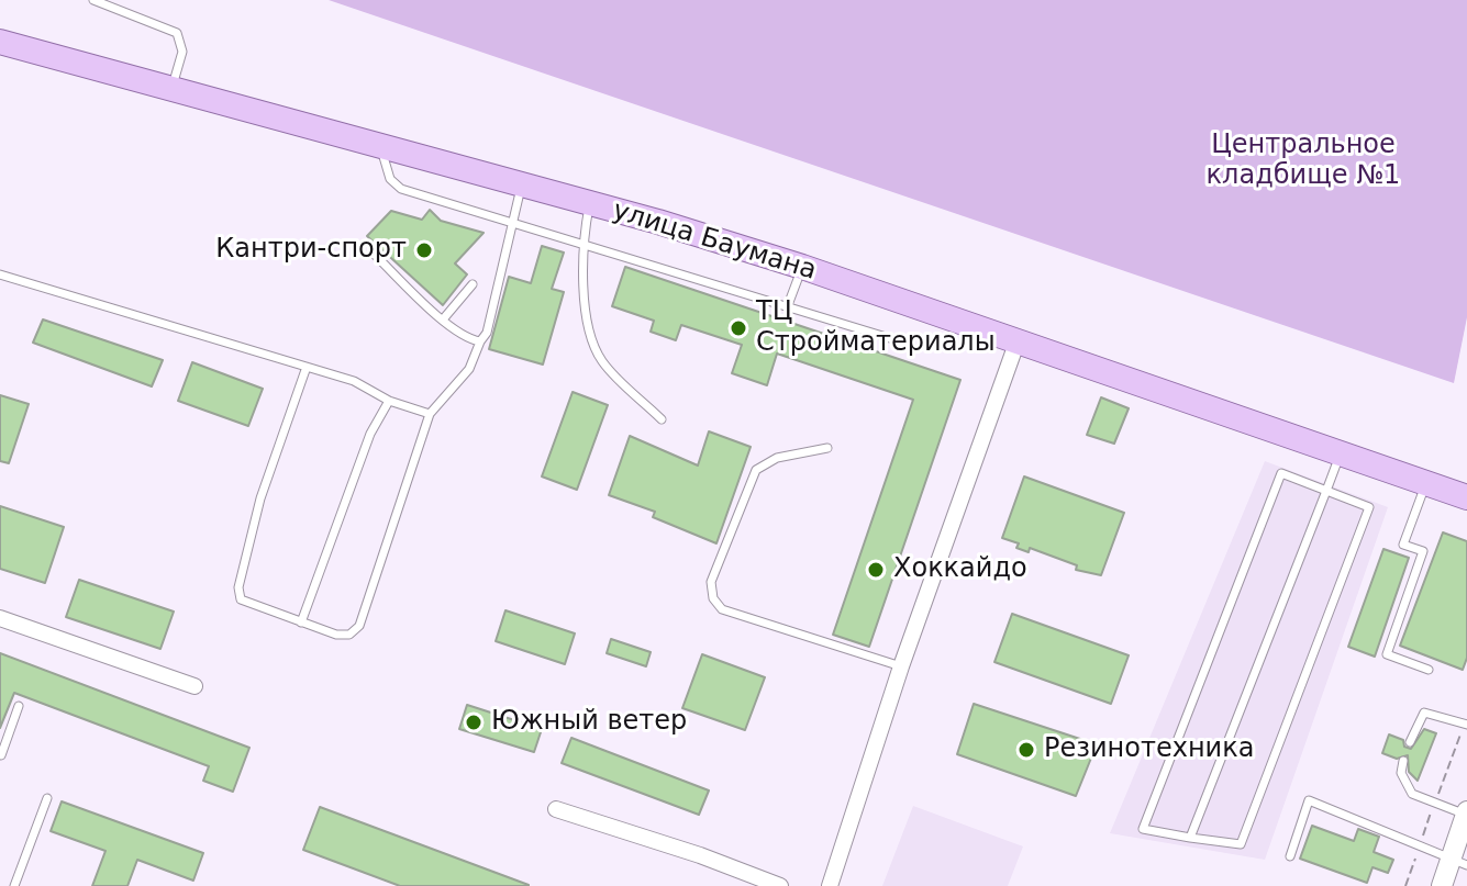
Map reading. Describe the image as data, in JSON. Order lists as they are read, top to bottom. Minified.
{"streets":{"main road":["улица Баумана"]},"parks":["Центральное кладбище №1"],"places":["Кантри-спорт","ТЦ Стройматериалы","Хоккайдо","Южный ветер","Резинотехника"]}
